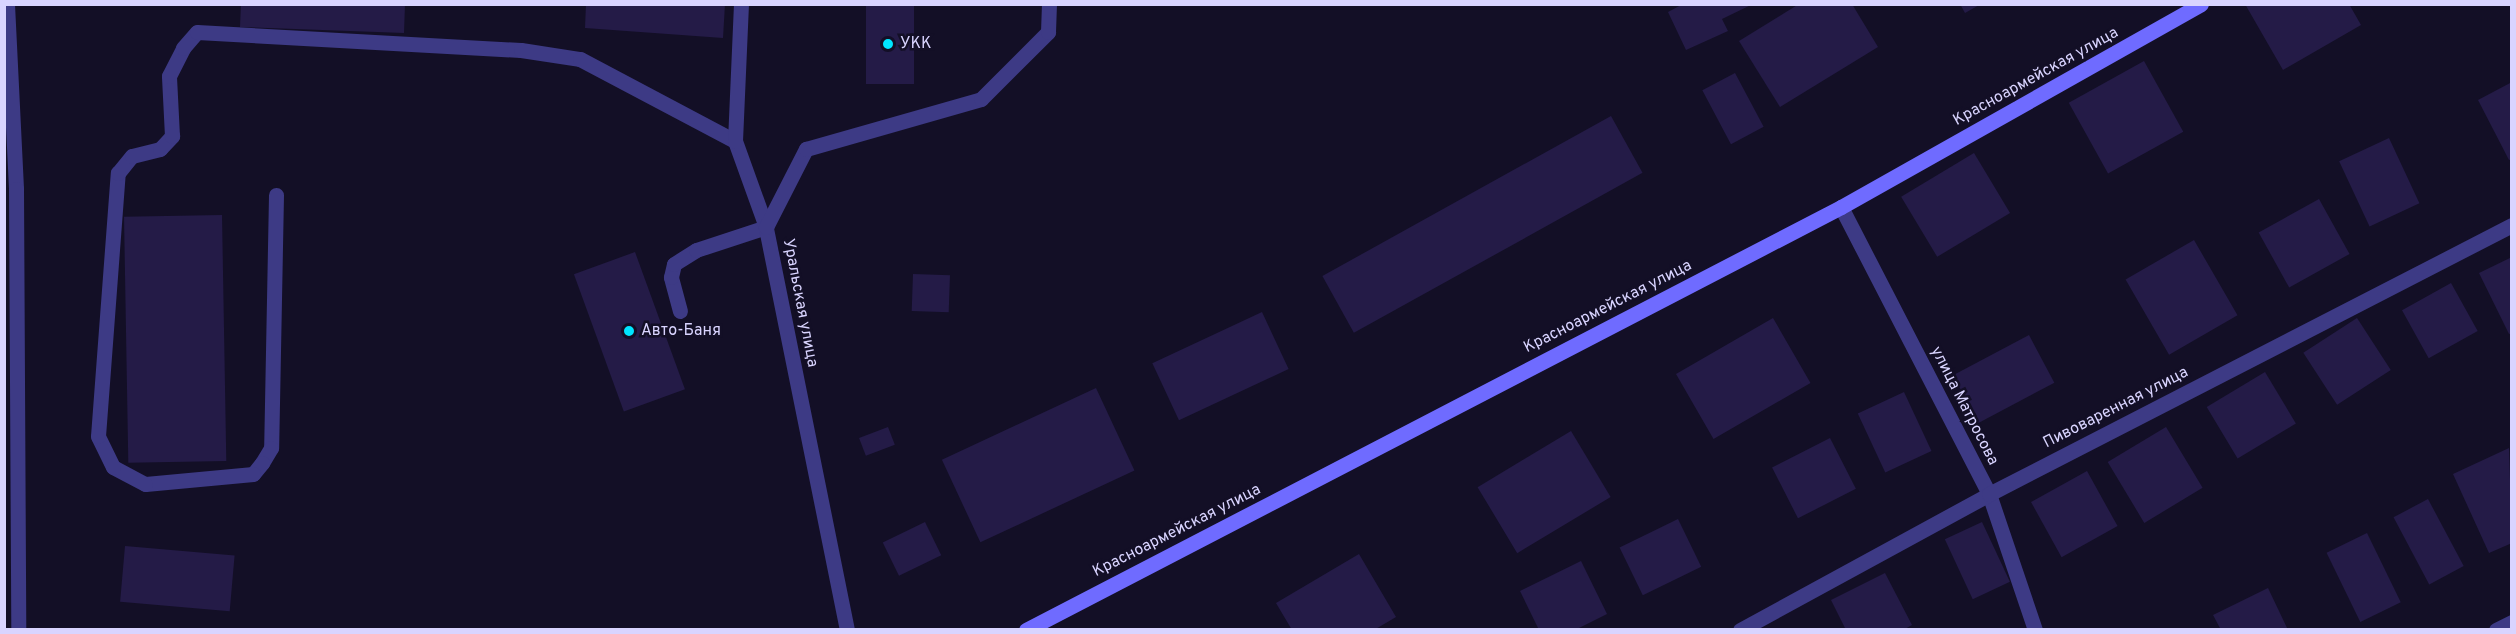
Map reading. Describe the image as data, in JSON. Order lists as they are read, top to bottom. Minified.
{"streets":{"main road":["Красноармейская улица"],"street":["Уральская улица","улица Матросова","Пивоваренная улица"]},"crossings":[["Красноармейская улица","улица Матросова"],["улица Матросова","Пивоваренная улица"]],"places":["УКК","Авто-Баня"]}
